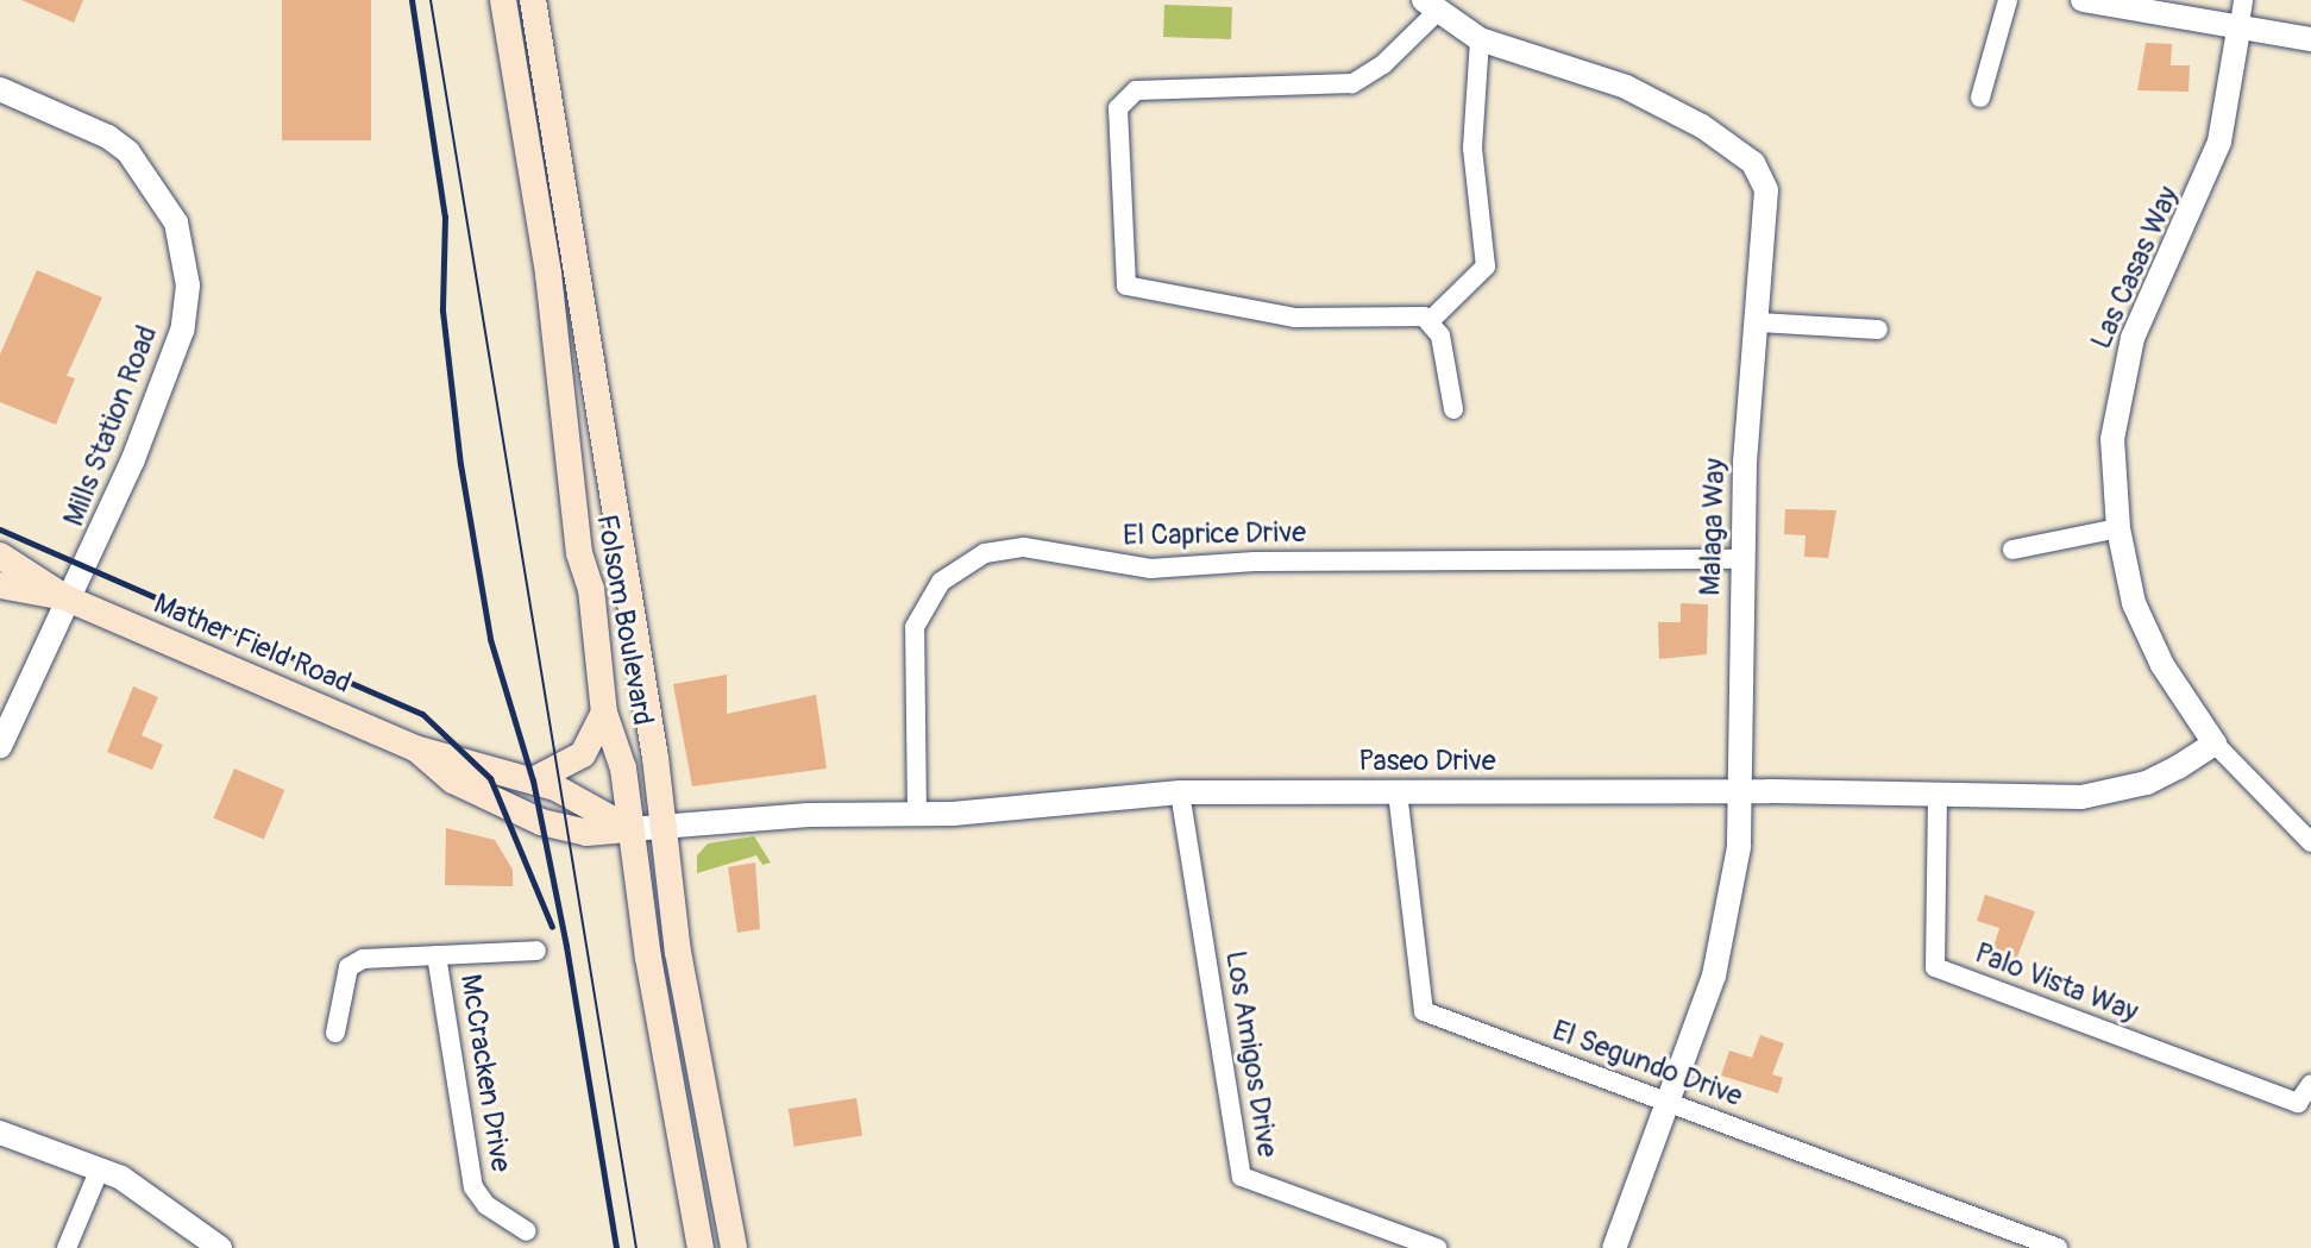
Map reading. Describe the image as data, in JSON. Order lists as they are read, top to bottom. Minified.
{"streets":{"main road":["Folsom Boulevard","Mather Field Road"],"street":["Las Casas Way","Mills Station Road","Malaga Way","El Caprice Drive","Paseo Drive","Palo Vista Way","Los Amigos Drive","El Segundo Drive","McCracken Drive"]},"crossings":[["Las Casas Way","Paseo Drive"],["Mills Station Road","Mather Field Road"],["Malaga Way","El Caprice Drive"],["Malaga Way","Paseo Drive"],["Malaga Way","El Segundo Drive"],["El Caprice Drive","Paseo Drive"],["Folsom Boulevard","Mather Field Road"],["Folsom Boulevard","Paseo Drive"],["Mather Field Road","Paseo Drive"],["Paseo Drive","Palo Vista Way"],["Paseo Drive","Los Amigos Drive"],["Paseo Drive","El Segundo Drive"]]}
